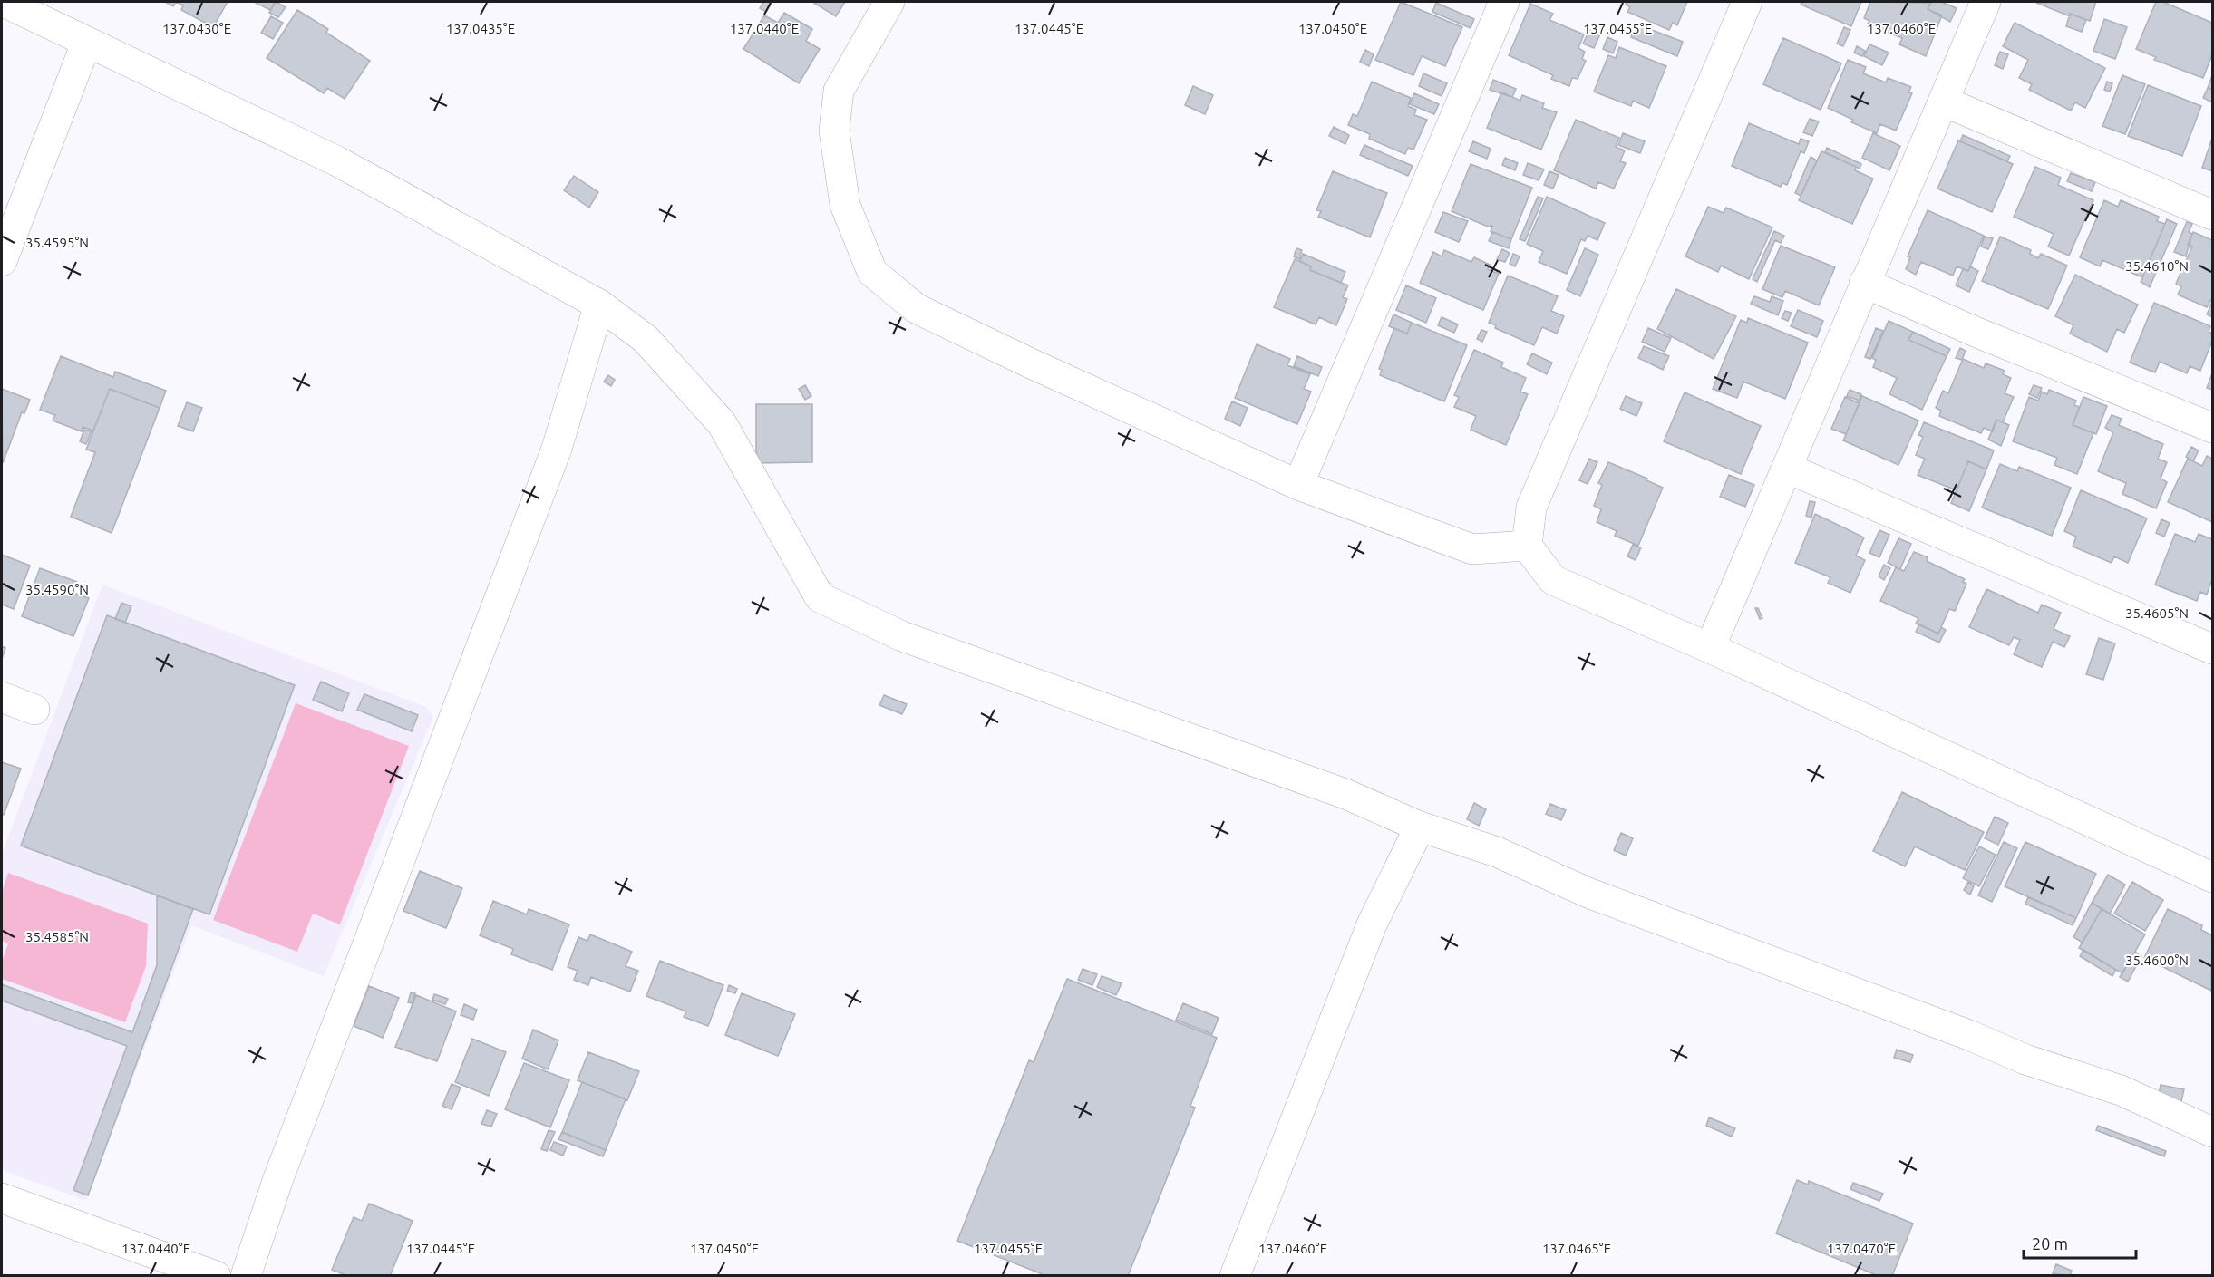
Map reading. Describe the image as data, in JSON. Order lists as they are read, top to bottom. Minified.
{"scale_bar":"20 m","coordinates":["137.0430°E","137.0435°E","137.0440°E","137.0445°E","137.0450°E","137.0455°E","137.0460°E","35.4595°N","35.4610°N","35.4590°N","35.4605°N","35.4585°N","35.4600°N","137.0465°E","137.0470°E"]}
